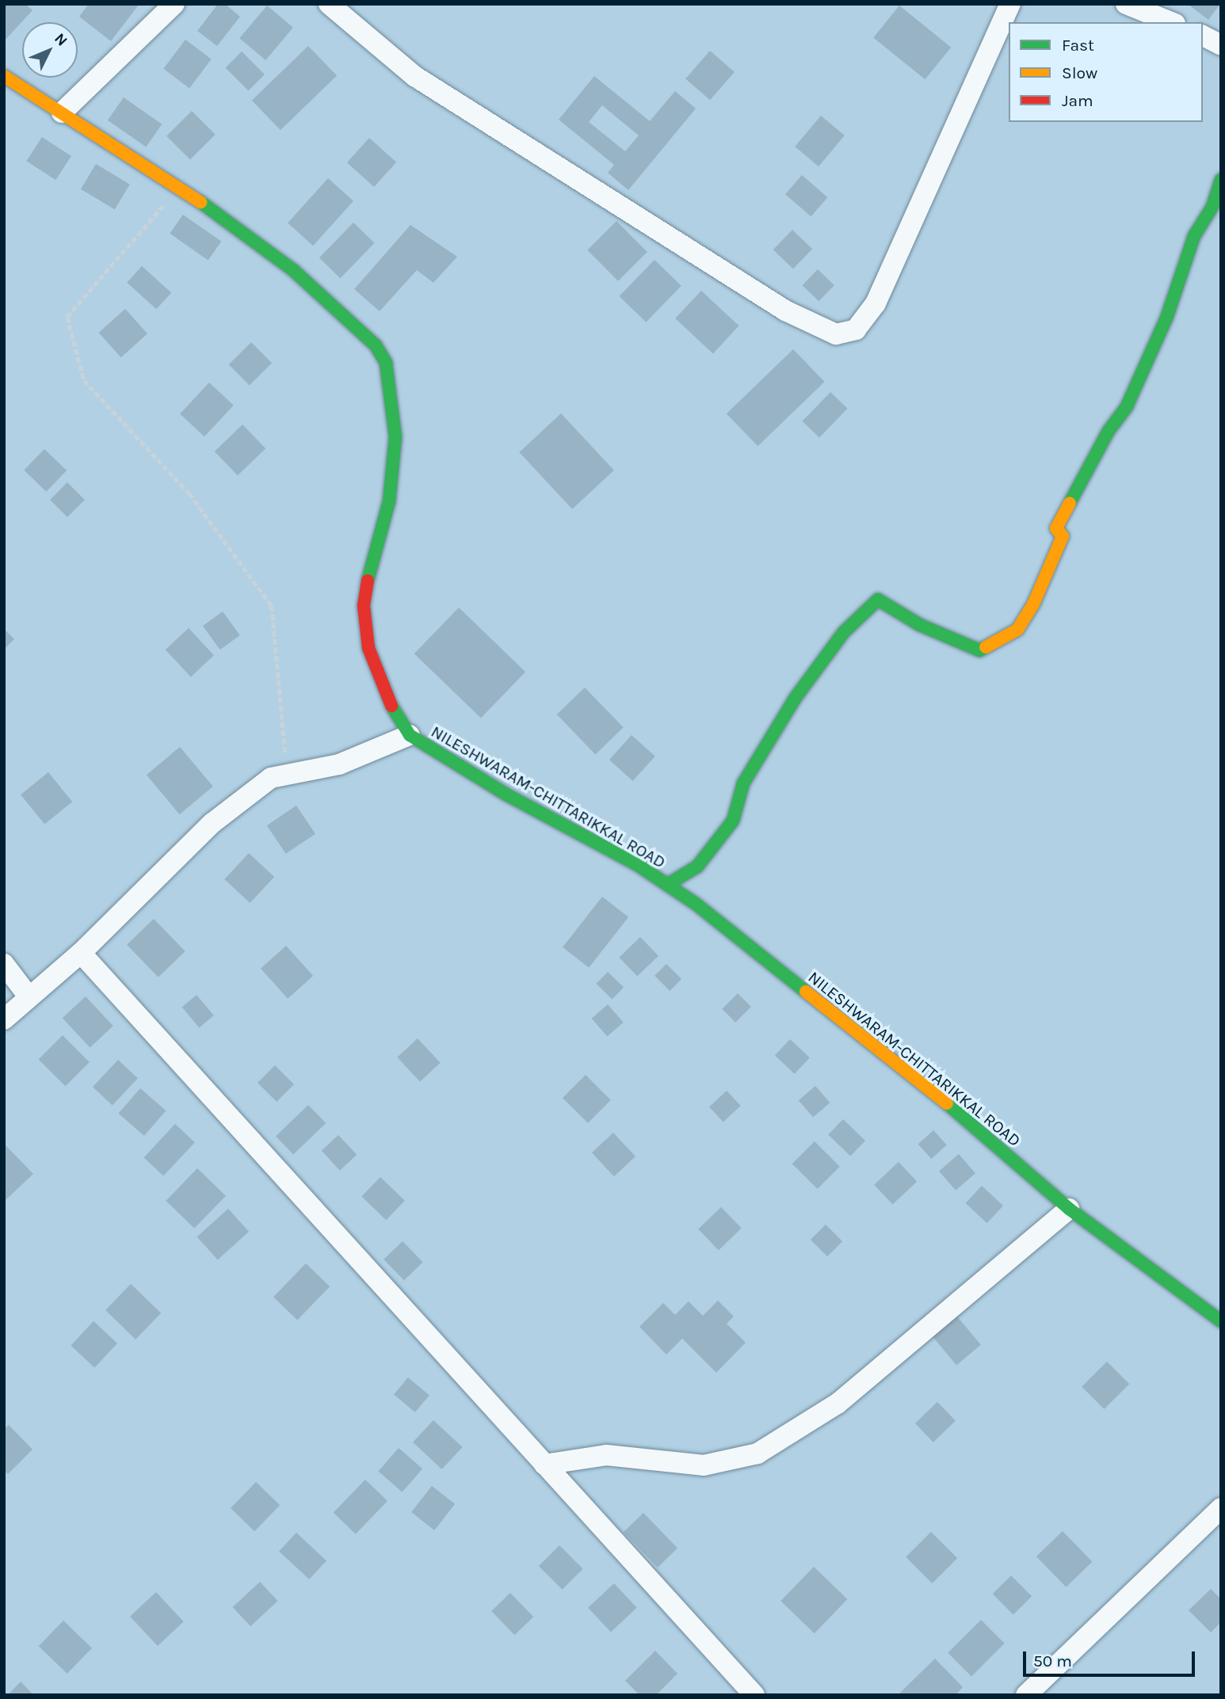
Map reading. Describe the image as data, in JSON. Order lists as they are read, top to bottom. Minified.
{"streets":{"main road":["NILESHWARAM-CHITTARIKKAL ROAD"]},"legend":["Fast","Slow","Jam"],"scale_bar":"50 m","north":"top right"}
